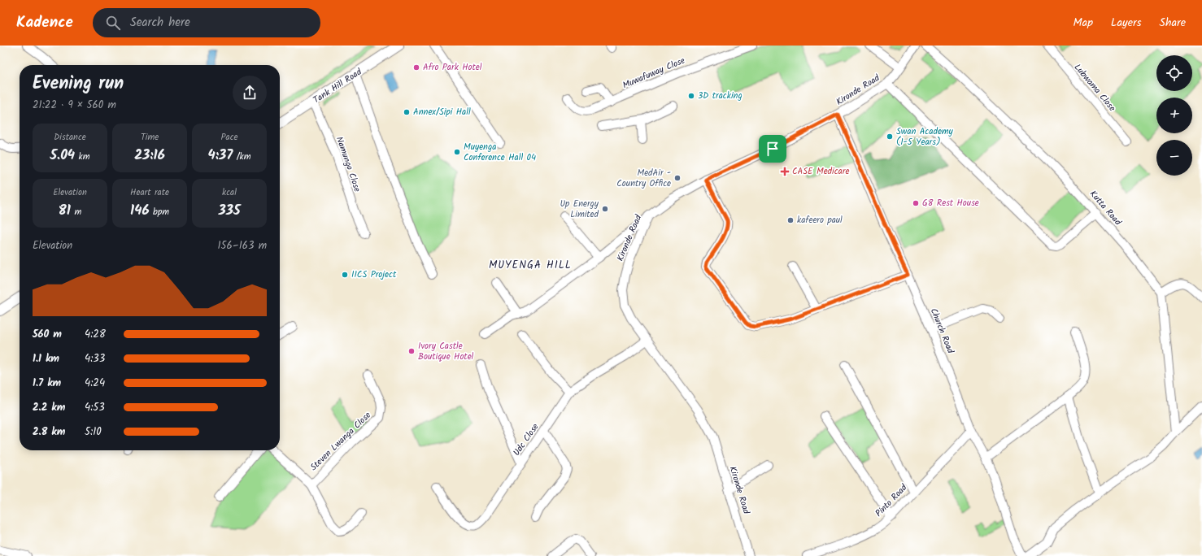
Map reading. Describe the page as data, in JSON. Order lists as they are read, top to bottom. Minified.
{"streets":{"street":["Muwafuway Close","Tank Hill Road","Lubwama Close","Kironde Road","Namungo Close","Kutta Road","Church Road","Udc Close","Steven Lwanga Close","Pinto Road"]},"crossings":[["Tank Hill Road","Namungo Close"],["Kironde Road","Church Road"],["Kironde Road","Udc Close"],["Church Road","Pinto Road"]],"districts":["MUYENGA HILL"],"places":{"other":["Afro Park Hotel","3D tracking","Annex/Sipi Hall","Swan Academy (1-5 Years)","Muyenga Conference Hall 04","MedAir - Country Office","G8 Rest House","Up Energy Limited","kafeero paul","IICS Project","Ivory Castle Boutique Hotel"],"health":["CASE Medicare"]},"page":{"header":"Kadence","search":"Search here","nav":["Map","Layers","Share"],"map_buttons":["+","−"],"heading":["Evening run","21:22 · 9 × 560 m"],"stats":[["Distance","5.04 km"],["Time","23:16"],["Pace","4:37 /km"],["Elevation","81 m"],["Heart rate","146 bpm"],["kcal","335"]],"chart":["Elevation","156–163 m"],"list":[{"name":"560 m","note":"4:28"},{"name":"1.1 km","note":"4:33"},{"name":"1.7 km","note":"4:24"},{"name":"2.2 km","note":"4:53"},{"name":"2.8 km","note":"5:10"}]}}
